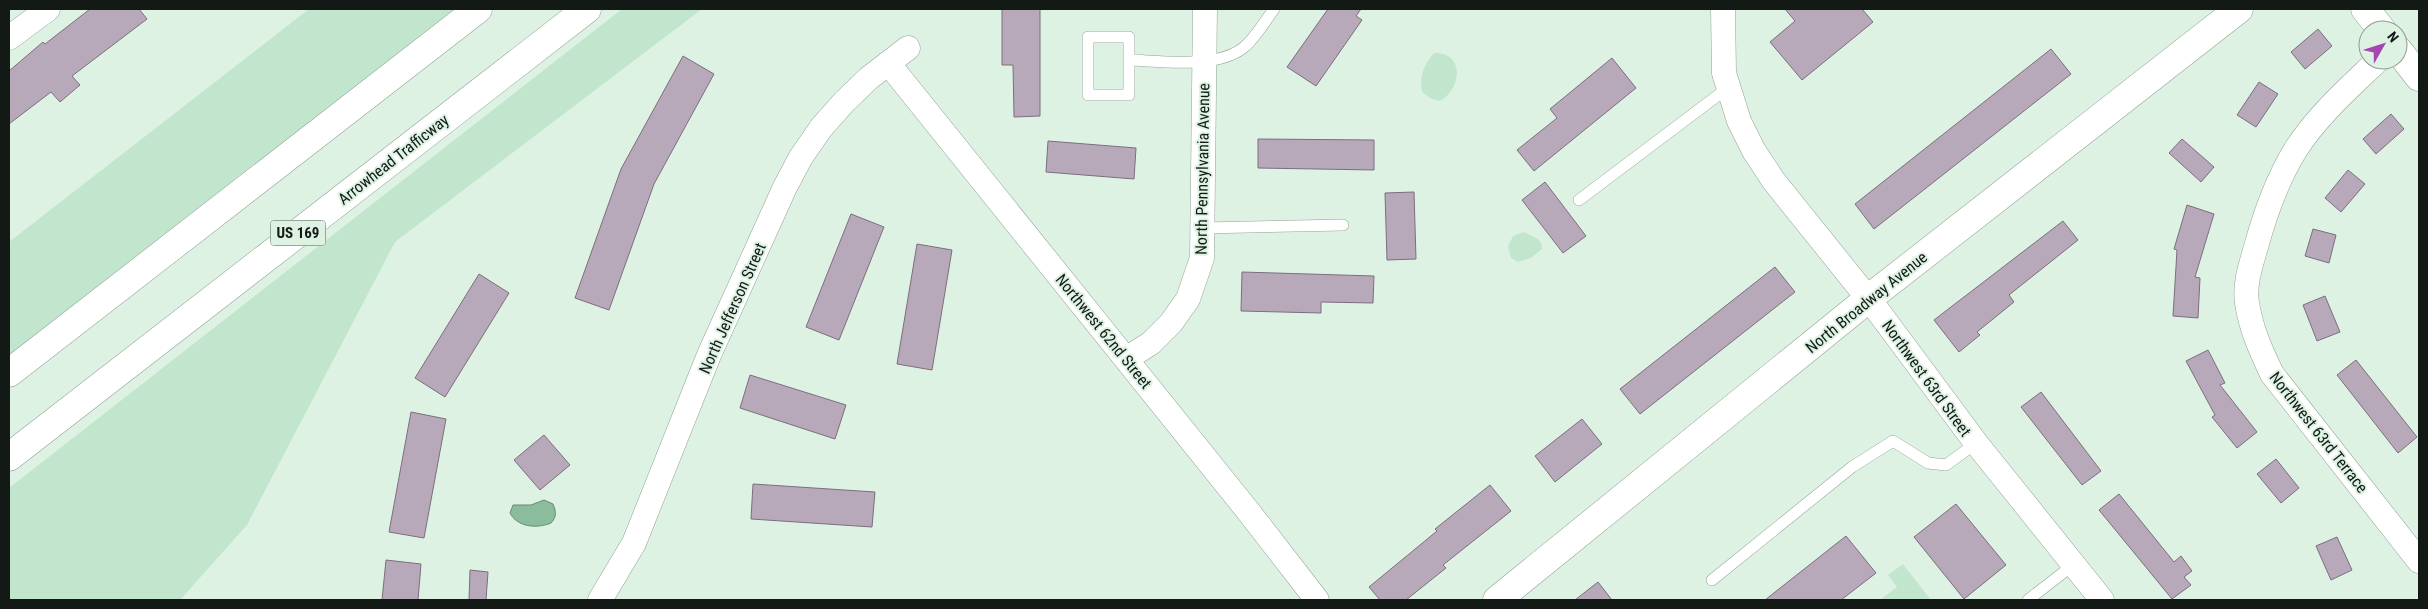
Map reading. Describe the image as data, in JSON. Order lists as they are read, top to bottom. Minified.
{"streets":{"main road":["Arrowhead Trafficway","US 169","North Broadway Avenue"],"street":["North Pennsylvania Avenue","North Jefferson Street","Northwest 62nd Street","Northwest 63rd Street","Northwest 63rd Terrace"]},"crossings":[["North Pennsylvania Avenue","Northwest 62nd Street"],["North Broadway Avenue","Northwest 63rd Street"],["North Jefferson Street","Northwest 62nd Street"]],"north":"top right"}
